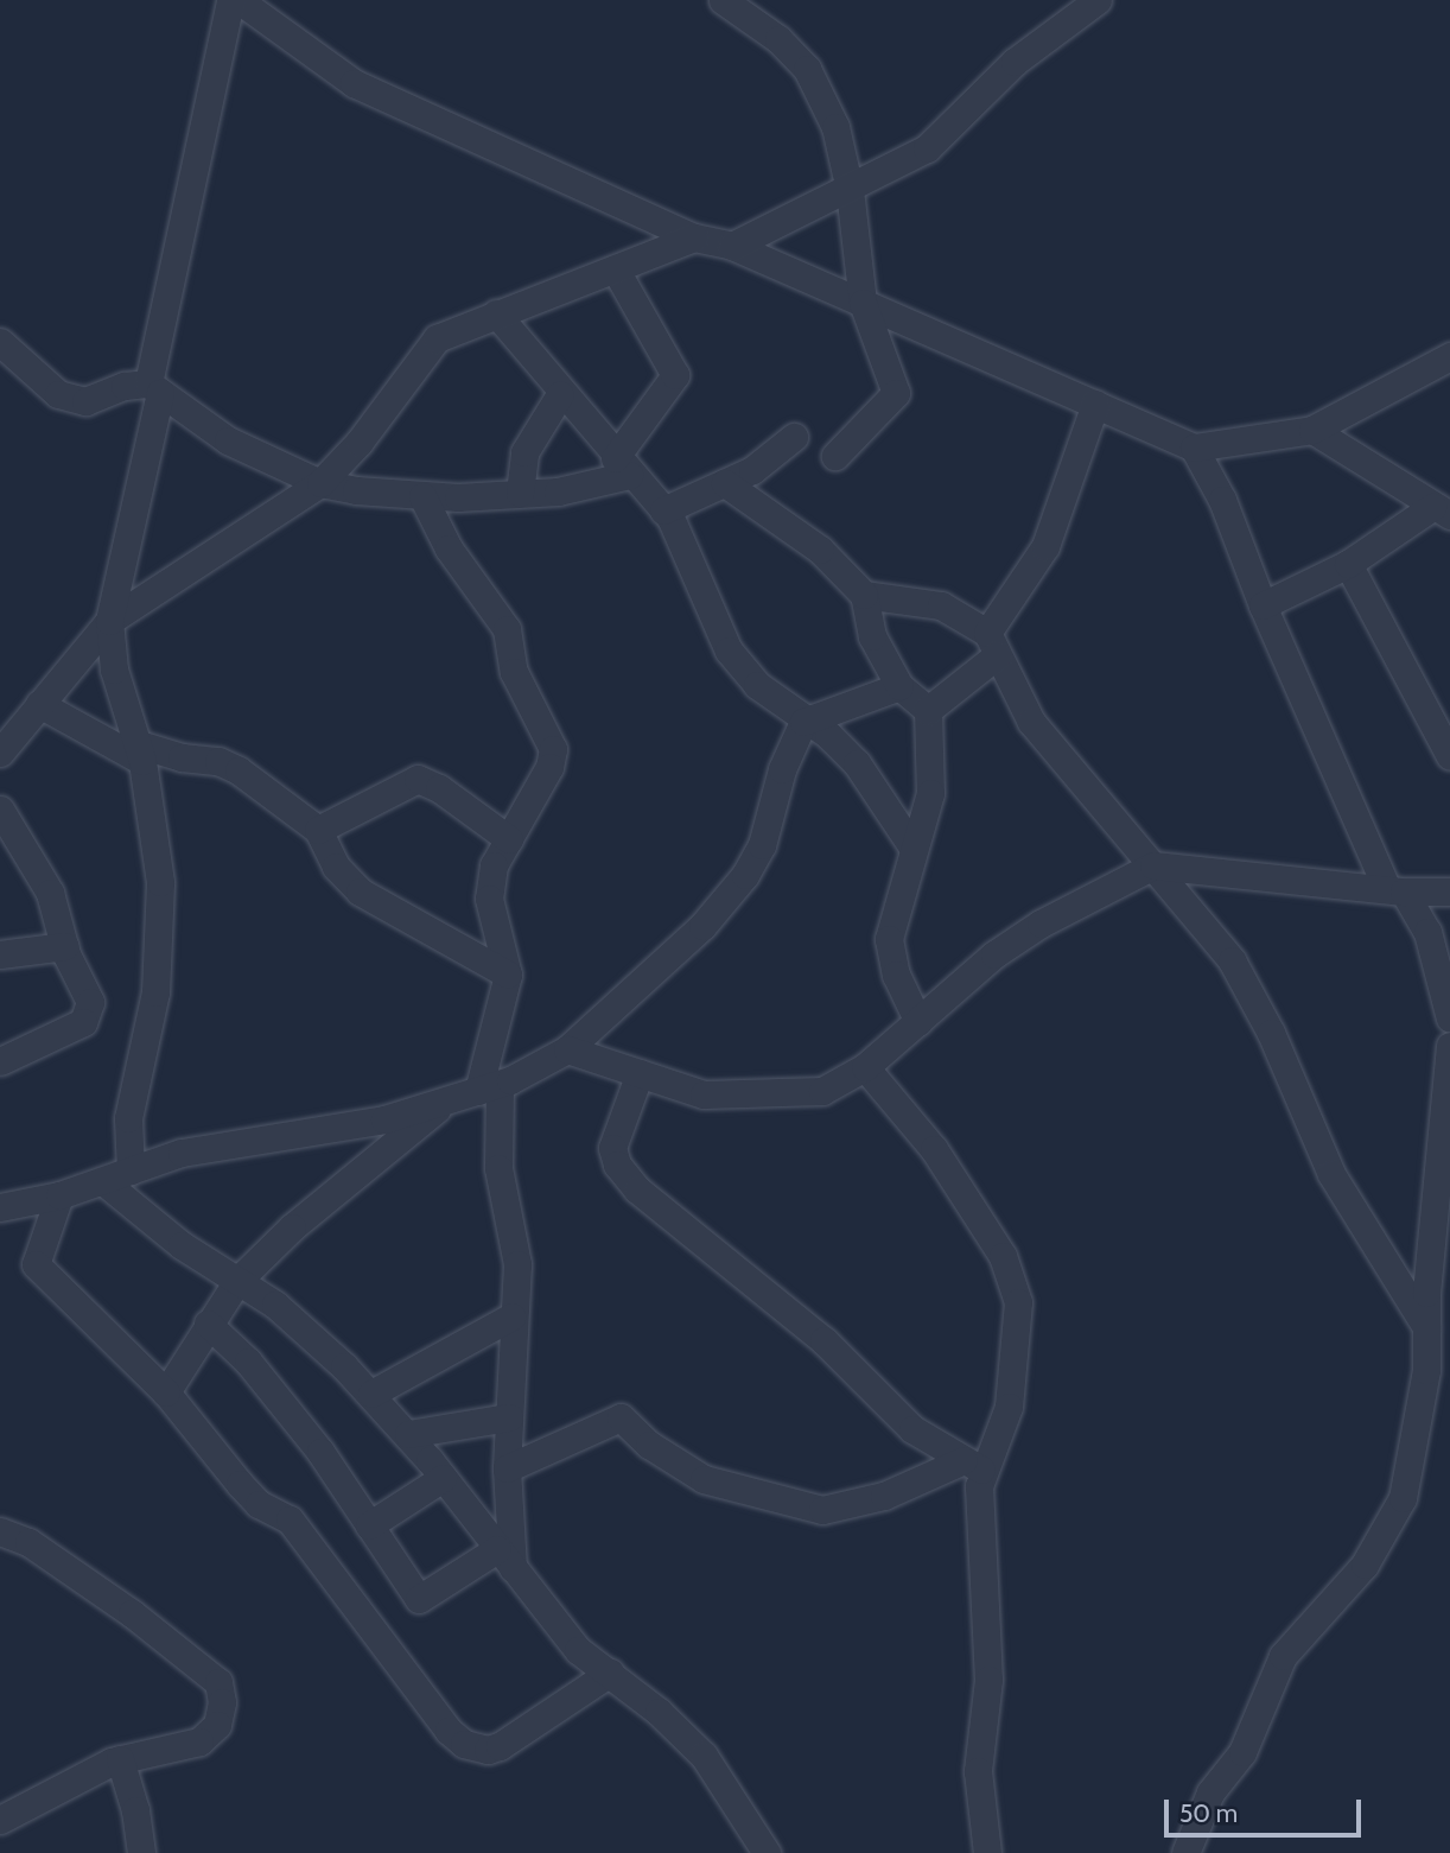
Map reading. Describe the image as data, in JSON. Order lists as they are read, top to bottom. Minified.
{"scale_bar":"50 m"}
